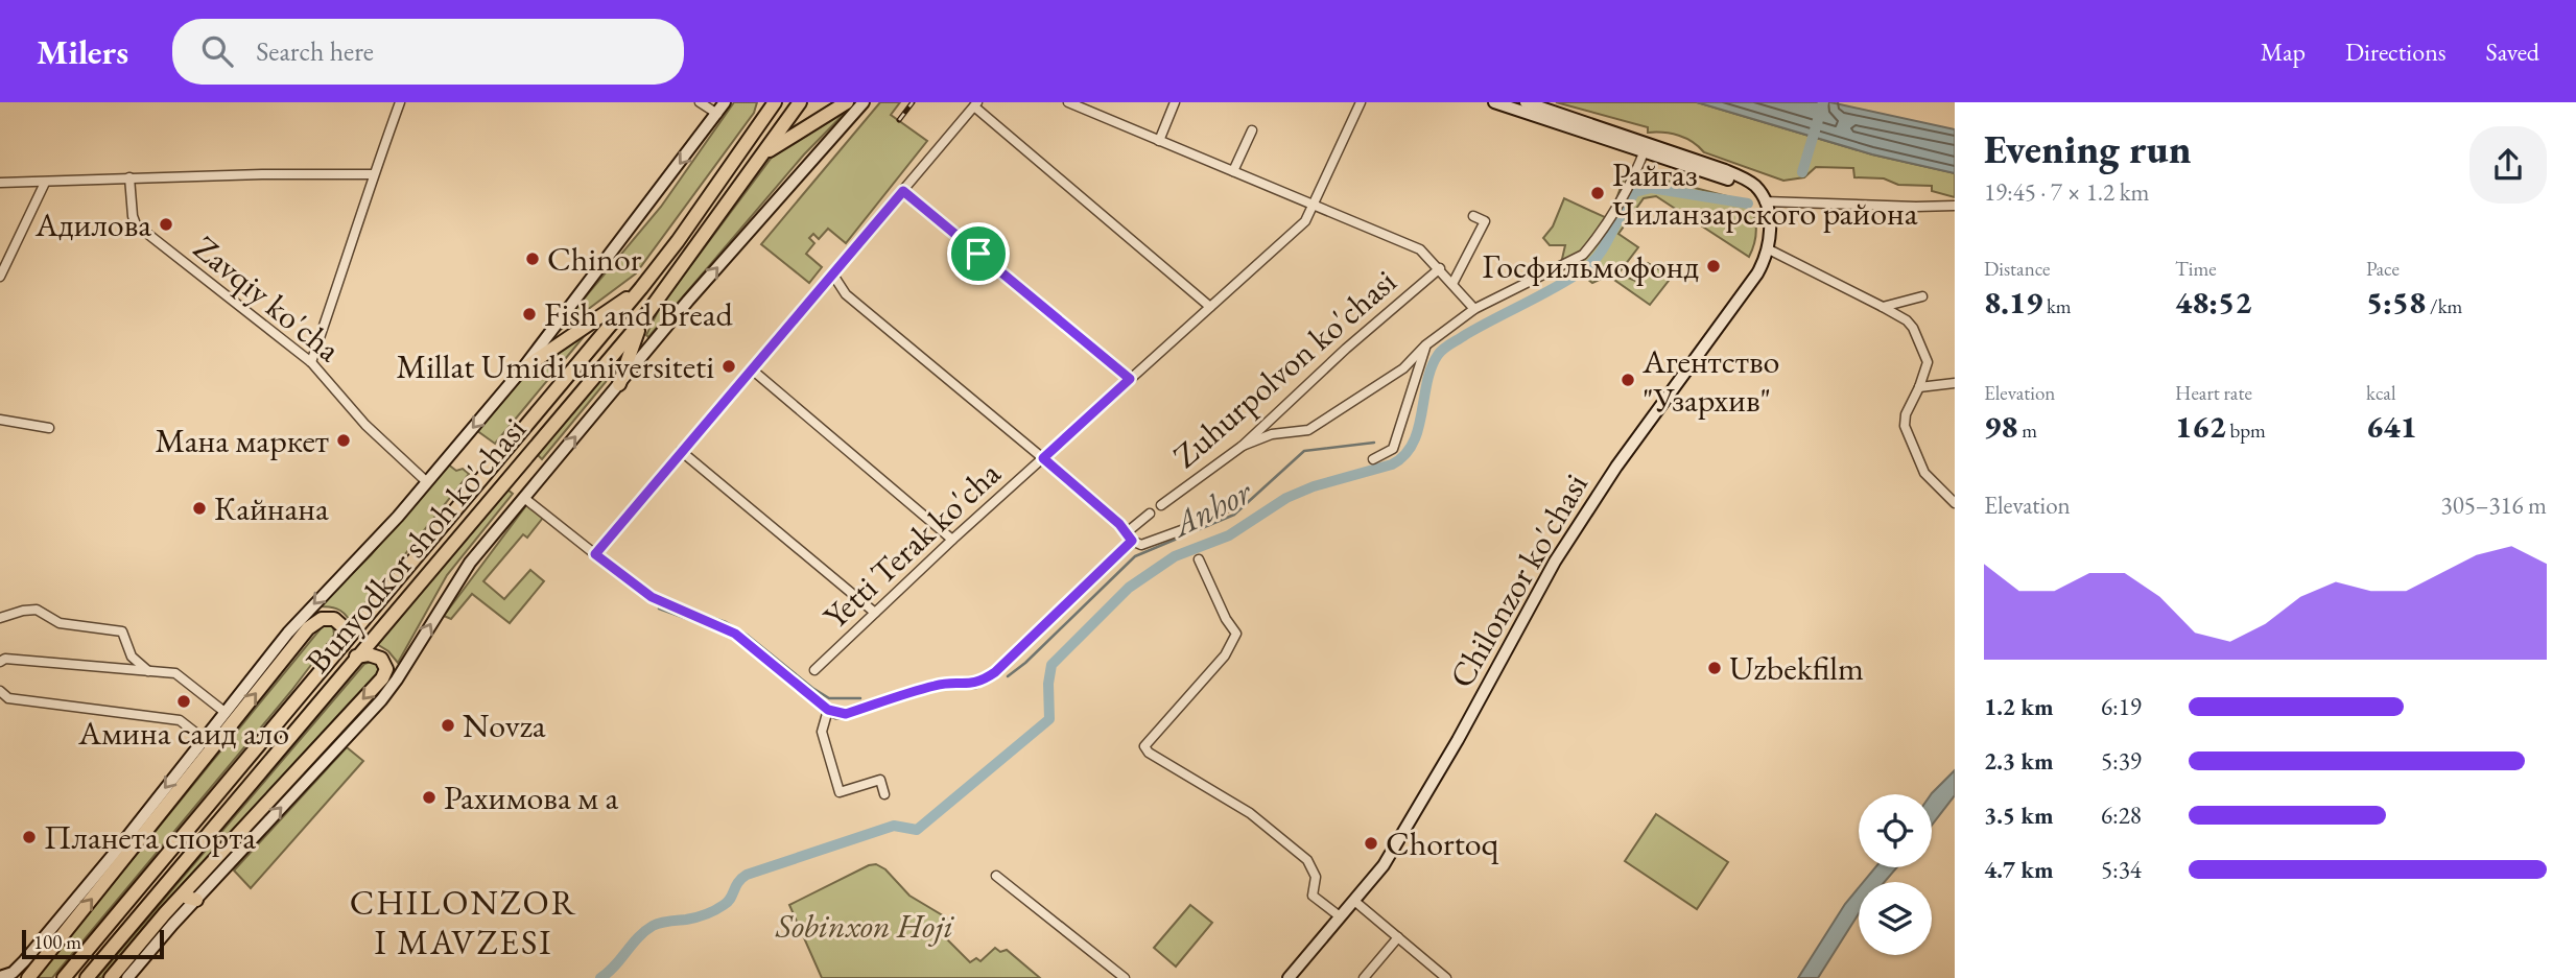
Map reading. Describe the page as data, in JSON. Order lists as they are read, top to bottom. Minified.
{"streets":{"main road":["Bunyodkor shoh ko'chasi"],"street":["Zavqiy ko'cha","Zuhurpolvon ko'chasi","Yetti Terak ko'cha","Chilonzor ko'chasi"]},"districts":["CHILONZOR I MAVZESI"],"water":["Anhor"],"parks":["Sobinxon Hoji"],"places":["Райгаз Чиланзарского района","Адилова","Chinor","Госфильмофонд","Fish and Bread","Millat Umidi universiteti","Агентство \"Узархив\"","Мана маркет","Кайнана","Uzbekfilm","Амина саид ало","Novza","Рахимова м а","Планета спорта","Chortoq"],"scale_bar":"100 m","page":{"header":"Milers","search":"Search here","nav":["Map","Directions","Saved"],"heading":["Evening run","19:45 · 7 × 1.2 km"],"stats":[["Distance","8.19 km"],["Time","48:52"],["Pace","5:58 /km"],["Elevation","98 m"],["Heart rate","162 bpm"],["kcal","641"]],"chart":["Elevation","305–316 m"],"list":[{"name":"1.2 km","note":"6:19"},{"name":"2.3 km","note":"5:39"},{"name":"3.5 km","note":"6:28"},{"name":"4.7 km","note":"5:34"}],"scale":"100 m"}}
